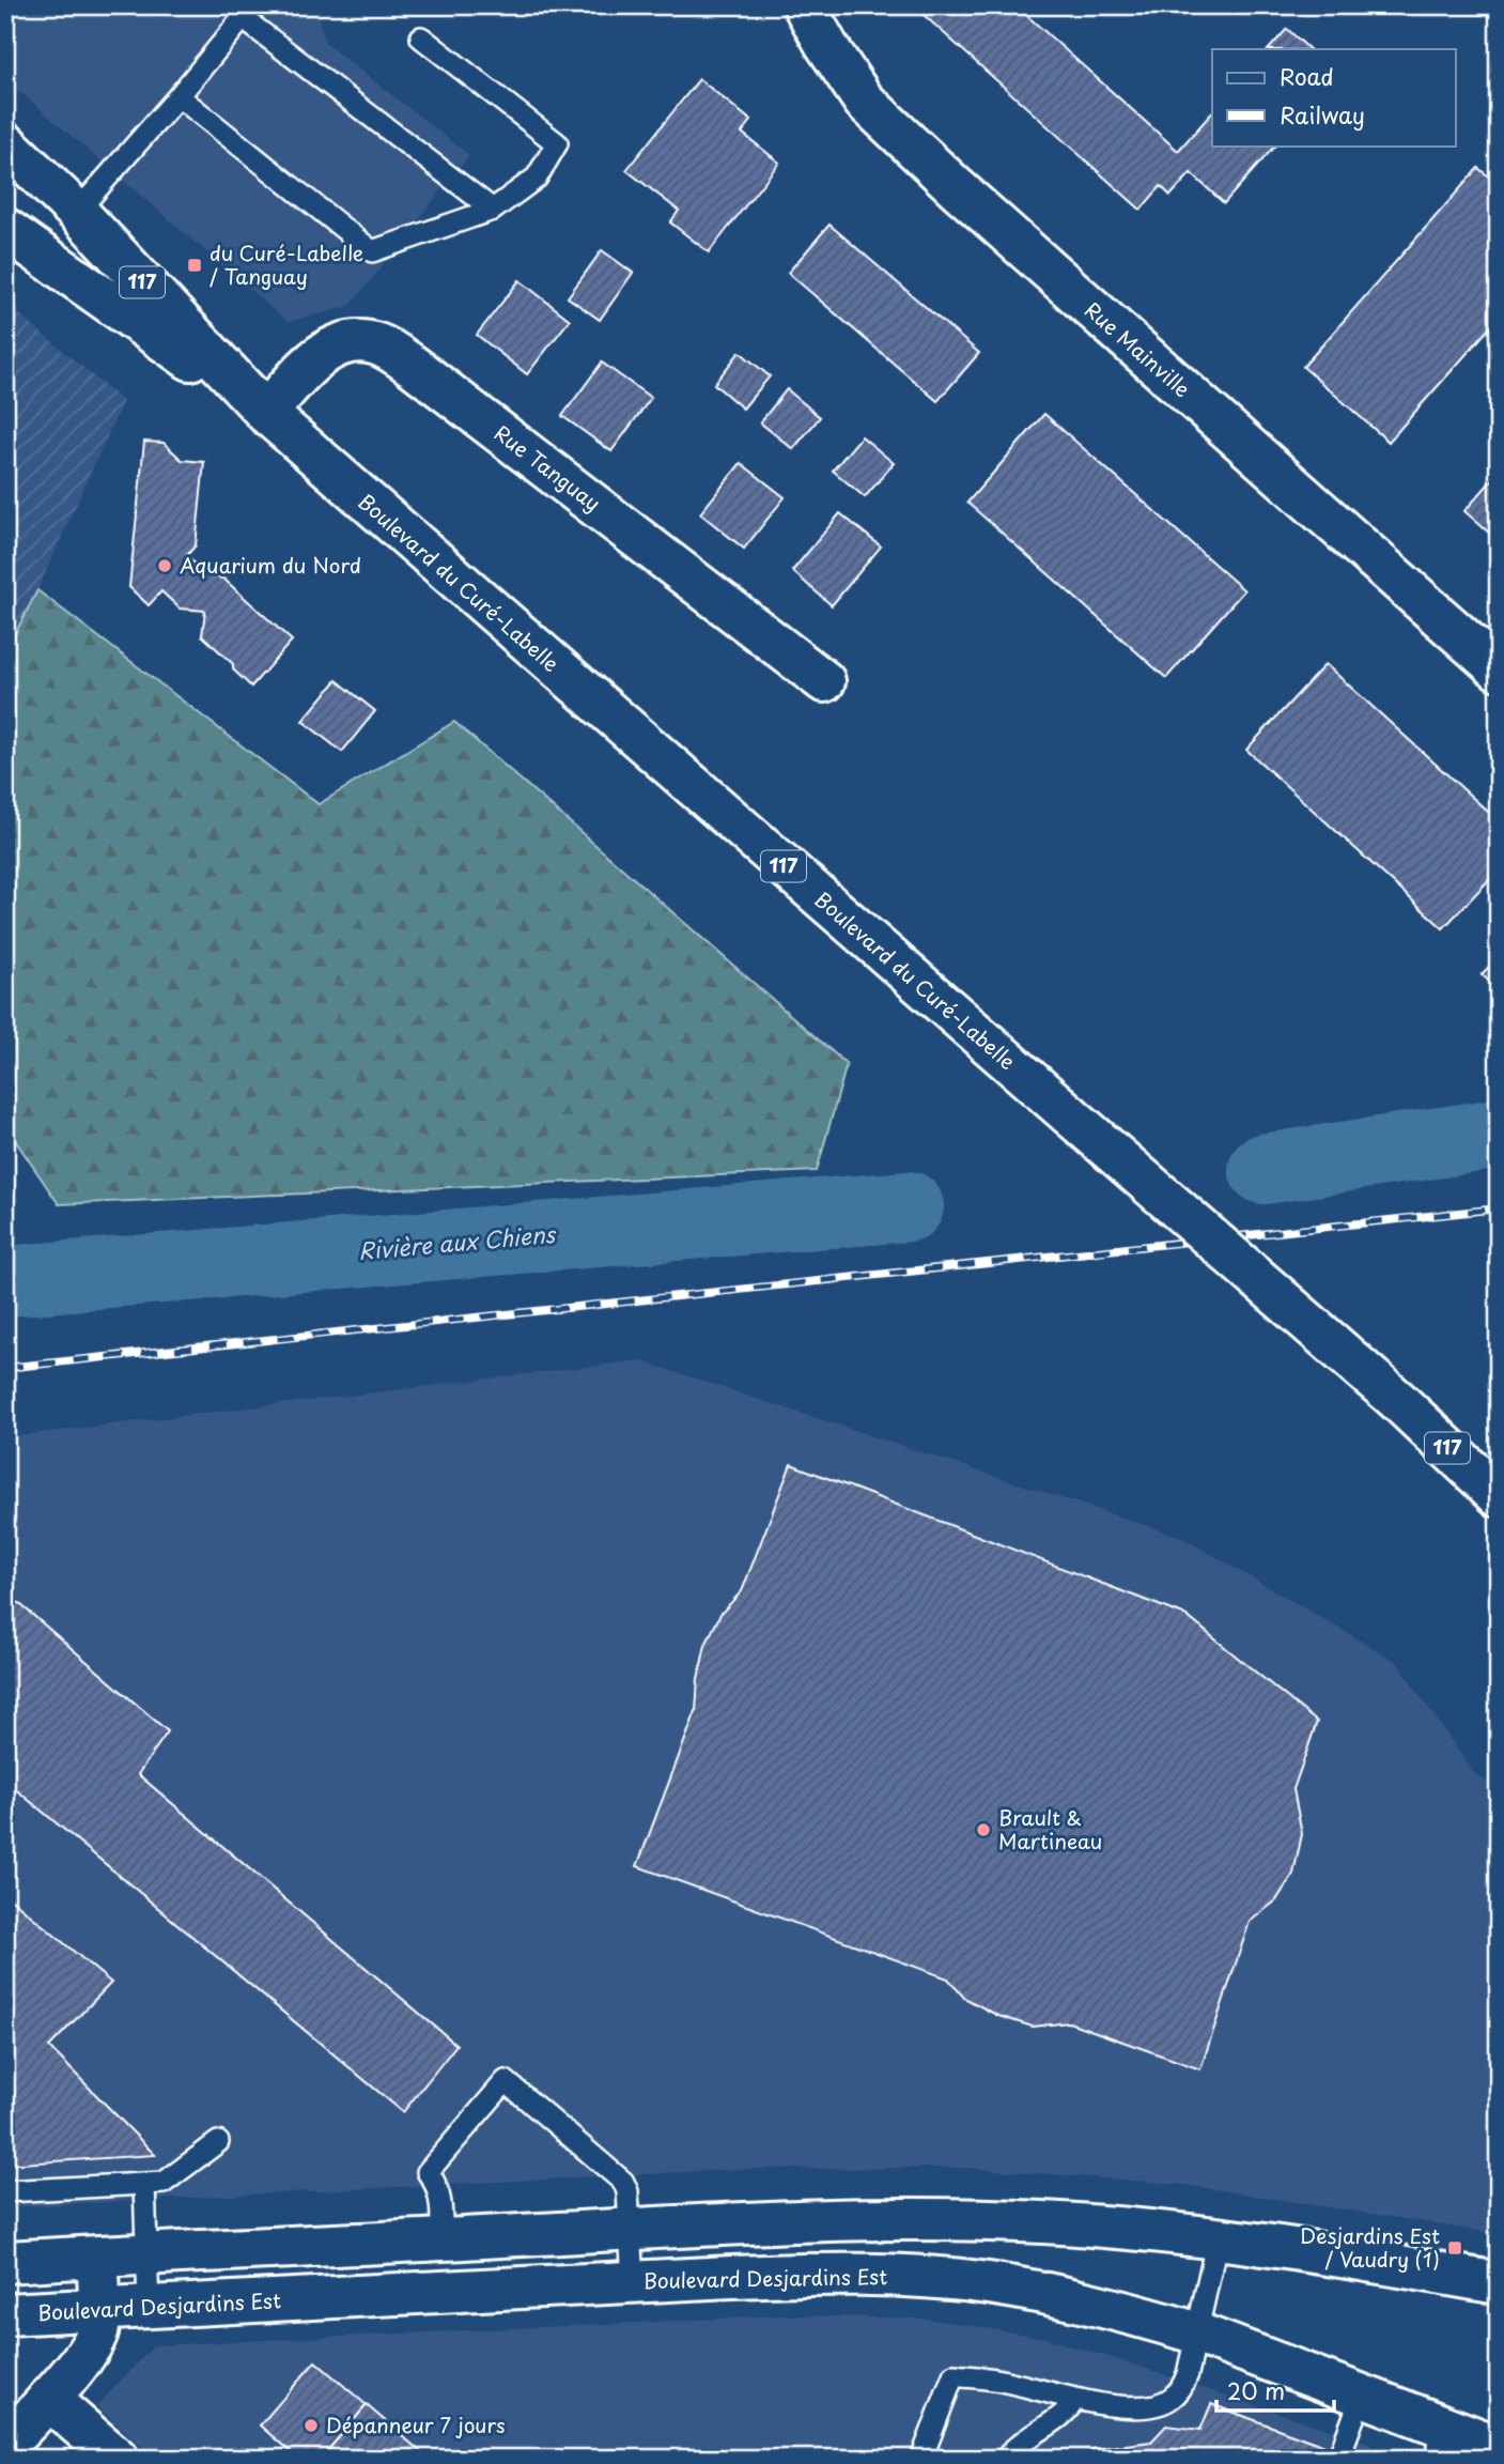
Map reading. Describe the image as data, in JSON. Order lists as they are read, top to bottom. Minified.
{"streets":{"street":["117","Rue Mainville","Rue Tanguay","Boulevard du Curé-Labelle","Boulevard Desjardins Est"]},"crossings":[["Rue Tanguay","Boulevard du Curé-Labelle"]],"water":["Rivière aux Chiens"],"places":{"transit":["du Curé-Labelle / Tanguay","Desjardins Est / Vaudry (1)"],"other":["Aquarium du Nord","Brault & Martineau","Dépanneur 7 jours"]},"legend":["Road","Railway"],"scale_bar":"20 m"}
